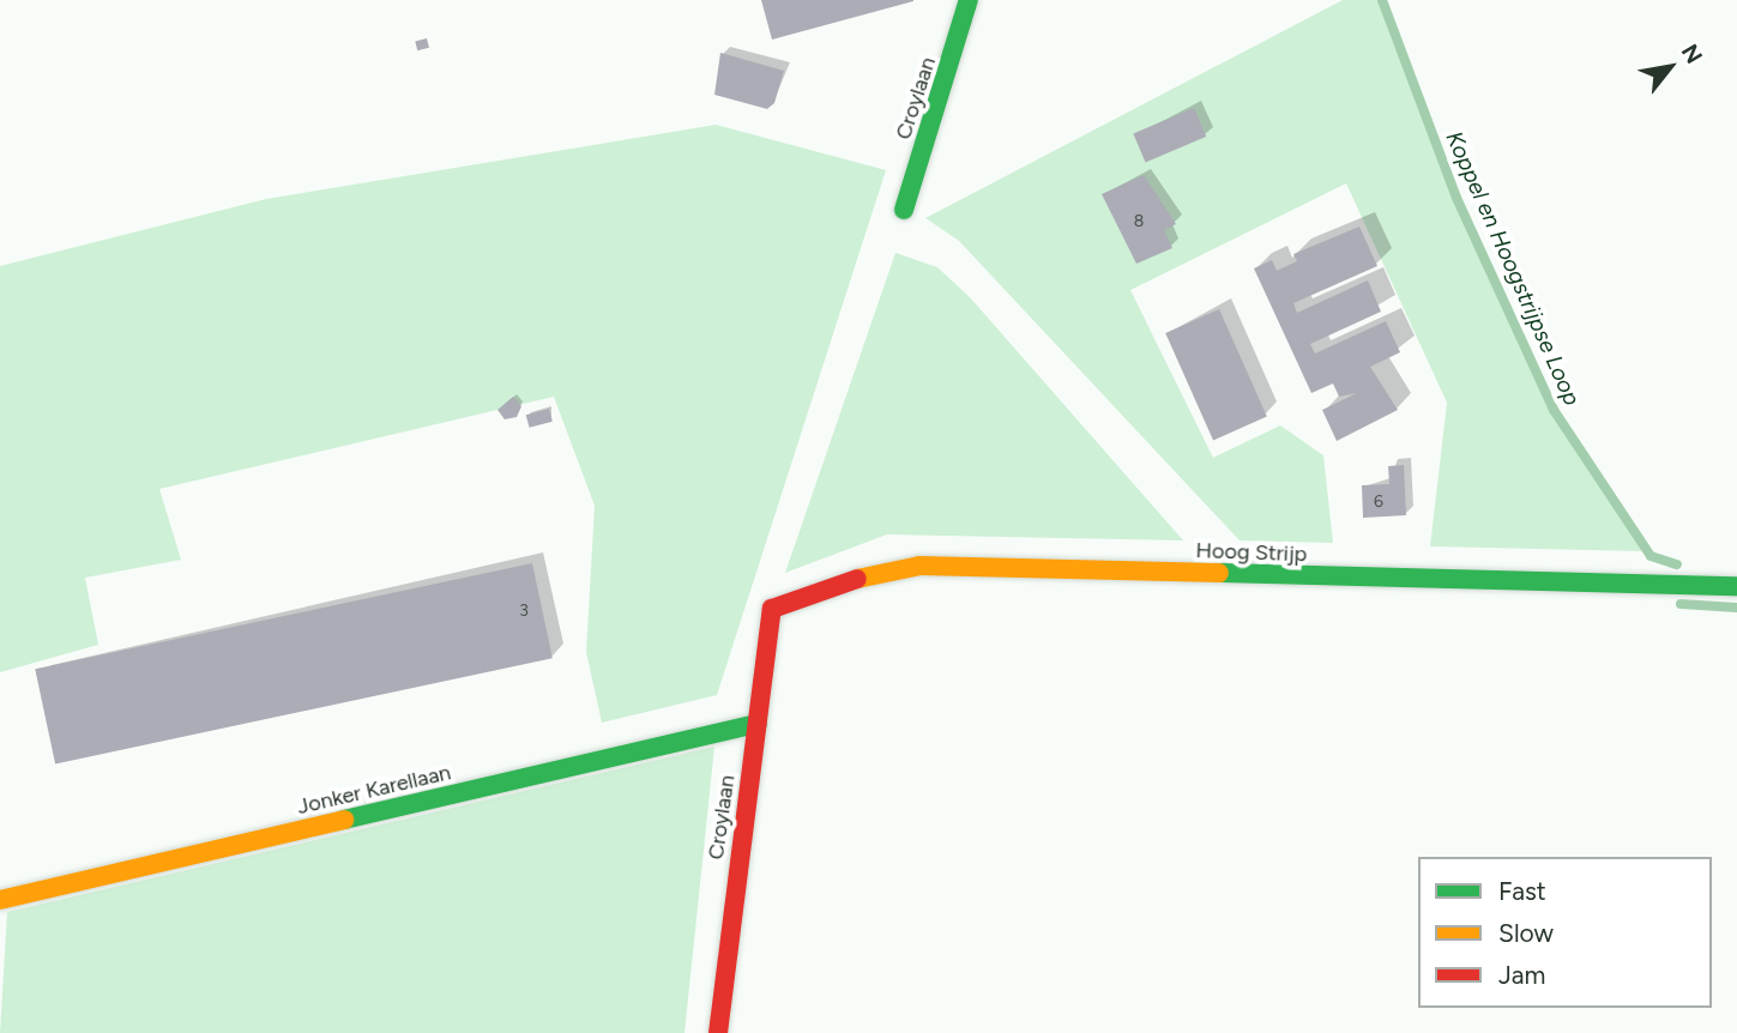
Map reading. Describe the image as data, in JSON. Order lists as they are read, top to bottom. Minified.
{"streets":{"street":["Croylaan","Hoog Strijp","Jonker Karellaan"]},"crossings":[["Croylaan","Hoog Strijp"],["Croylaan","Jonker Karellaan"]],"water":["Koppel en Hoogstrijpse Loop"],"house_numbers":["8","6","3"],"legend":["Fast","Slow","Jam"],"north":"top right"}
